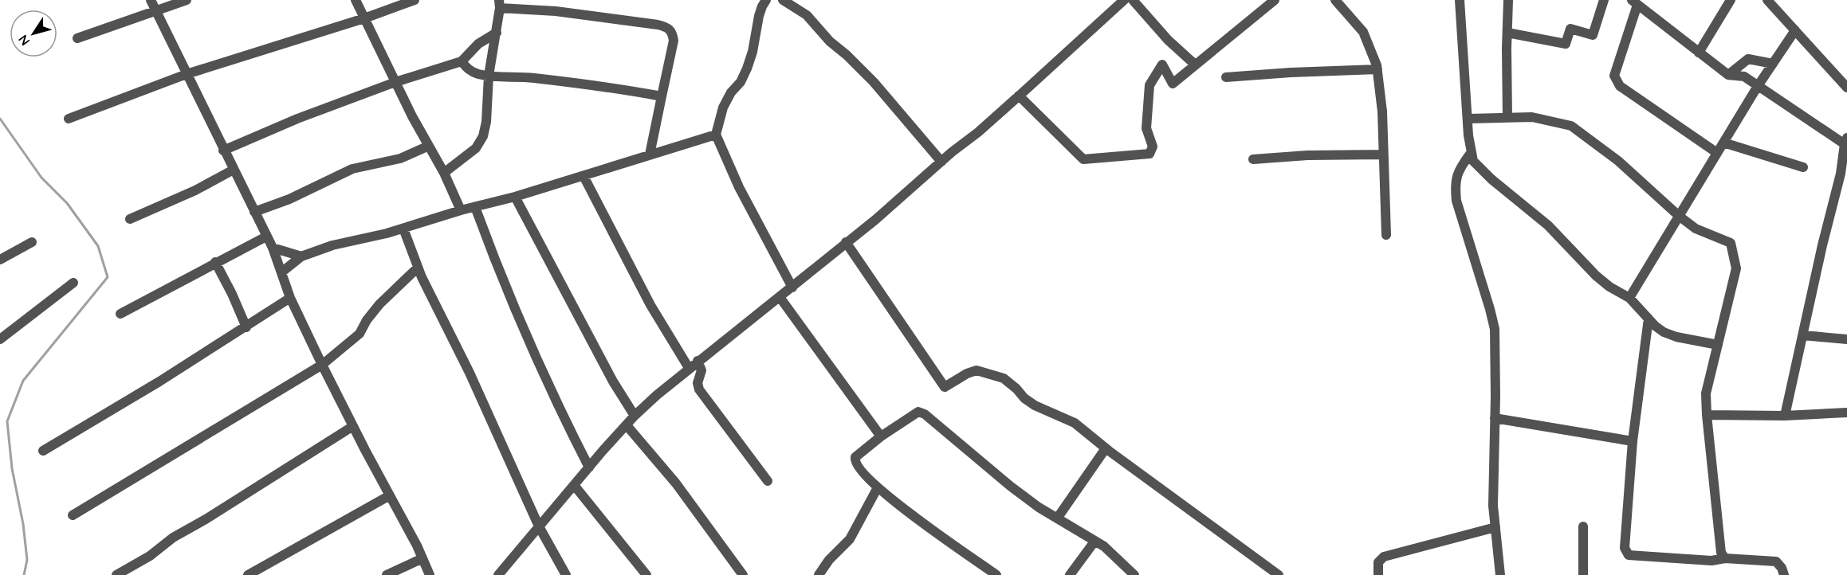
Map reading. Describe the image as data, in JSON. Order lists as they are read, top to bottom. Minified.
{"north":"bottom left"}
